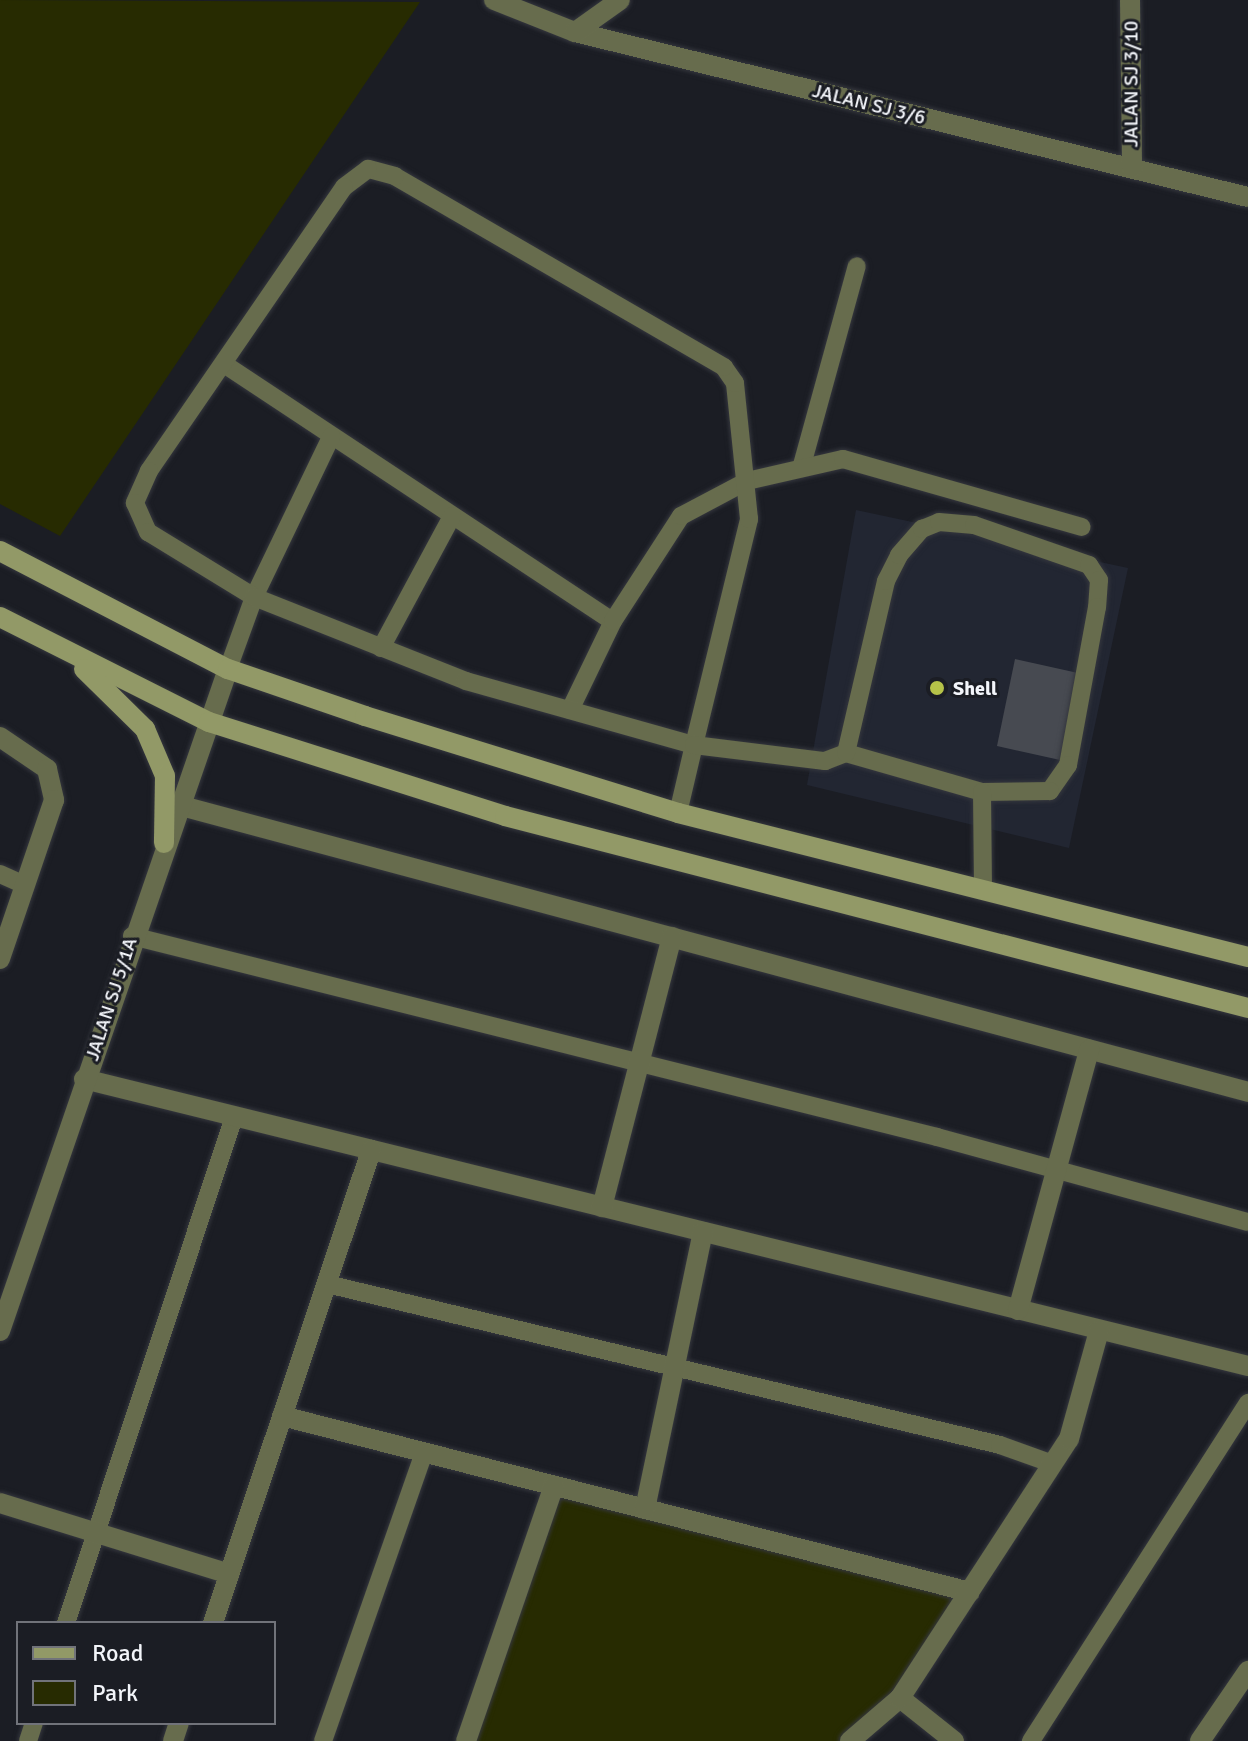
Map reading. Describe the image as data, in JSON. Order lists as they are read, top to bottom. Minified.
{"streets":{"street":["JALAN SJ 3/10","JALAN SJ 3/6","JALAN SJ 5/1A"]},"crossings":[["JALAN SJ 3/10","JALAN SJ 3/6"]],"places":["Shell"],"legend":["Road","Park"]}
